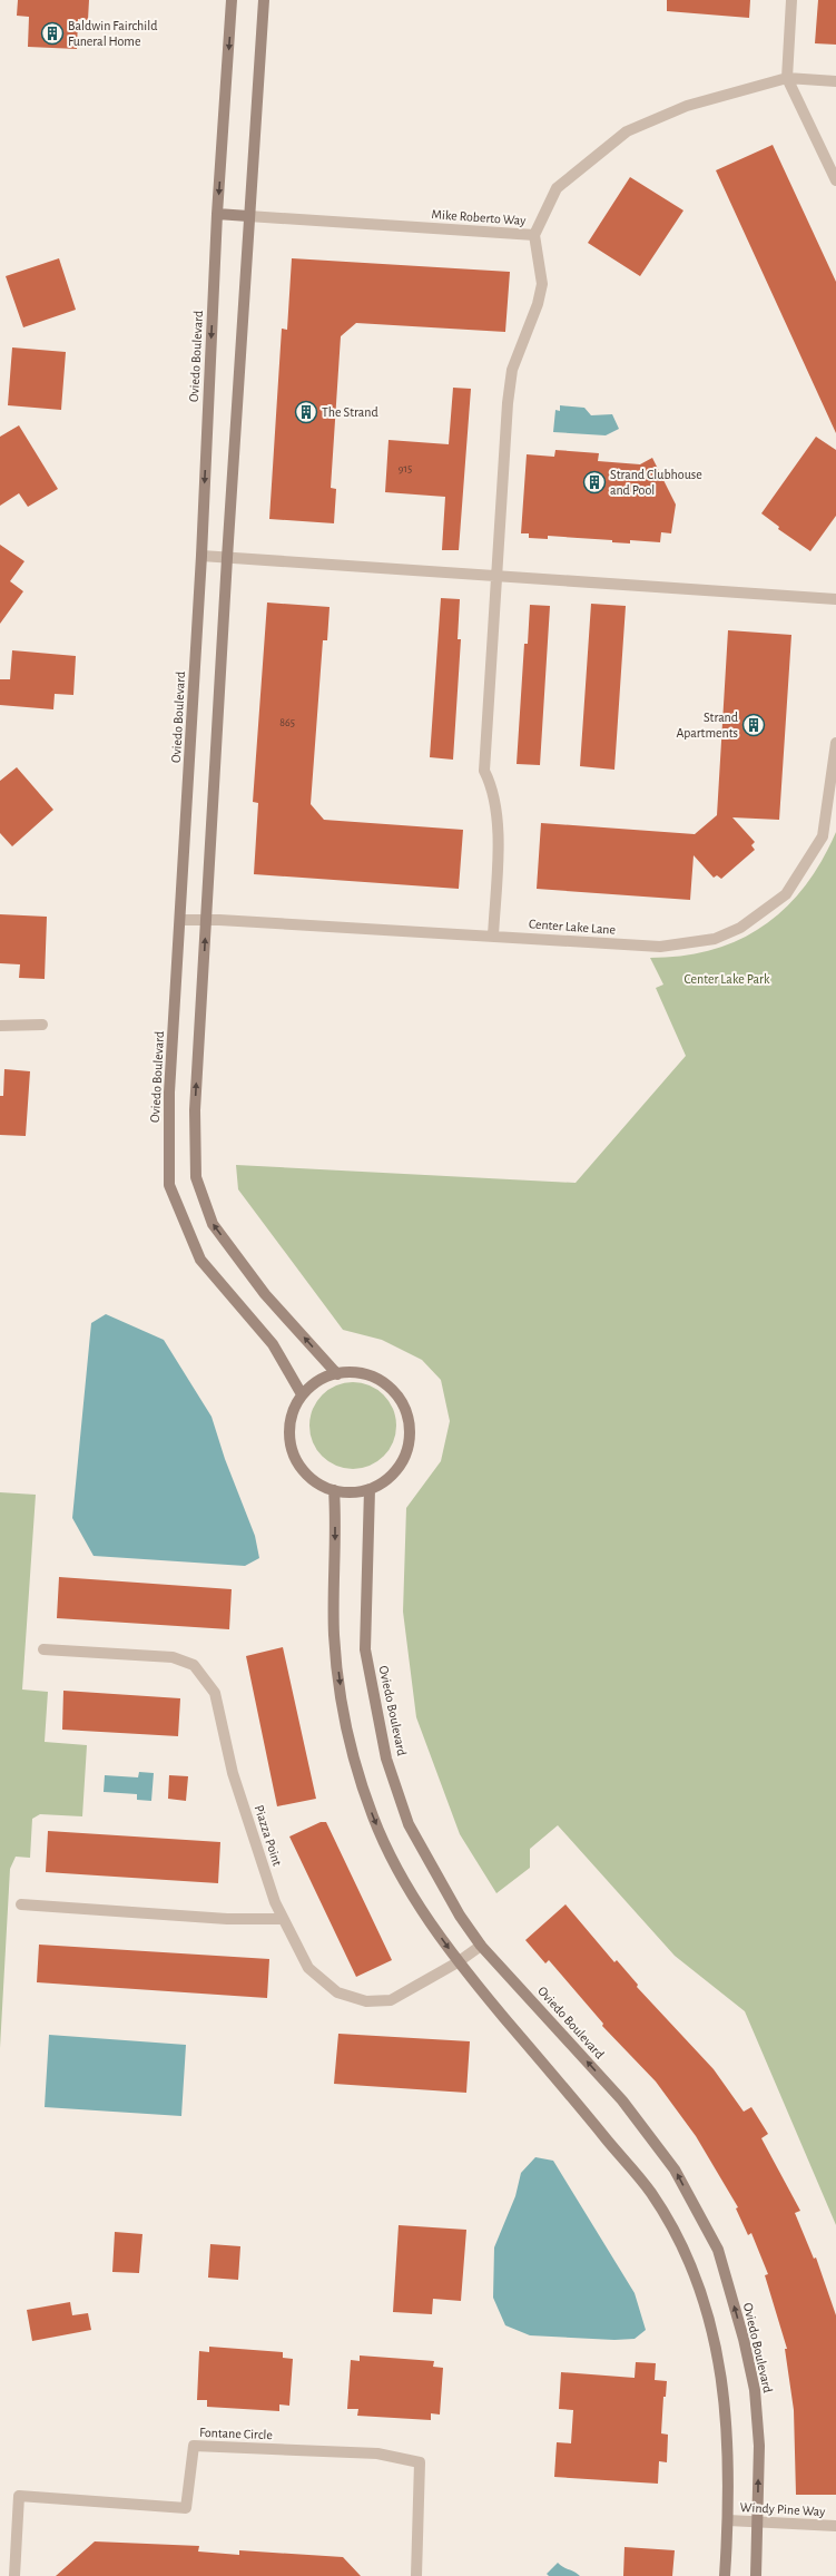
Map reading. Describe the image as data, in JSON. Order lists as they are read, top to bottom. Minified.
{"streets":{"street":["Mike Roberto Way","Oviedo Boulevard","Center Lake Lane","Piazza Point","Fontane Circle","Windy Pine Way"]},"crossings":[["Oviedo Boulevard","Center Lake Lane"],["Oviedo Boulevard","Piazza Point"],["Oviedo Boulevard","Windy Pine Way"]],"parks":["Center Lake Park"],"places":{"building":["Baldwin Fairchild Funeral Home","The Strand","Strand Clubhouse and Pool","Strand Apartments"]},"house_numbers":["915","865"]}
